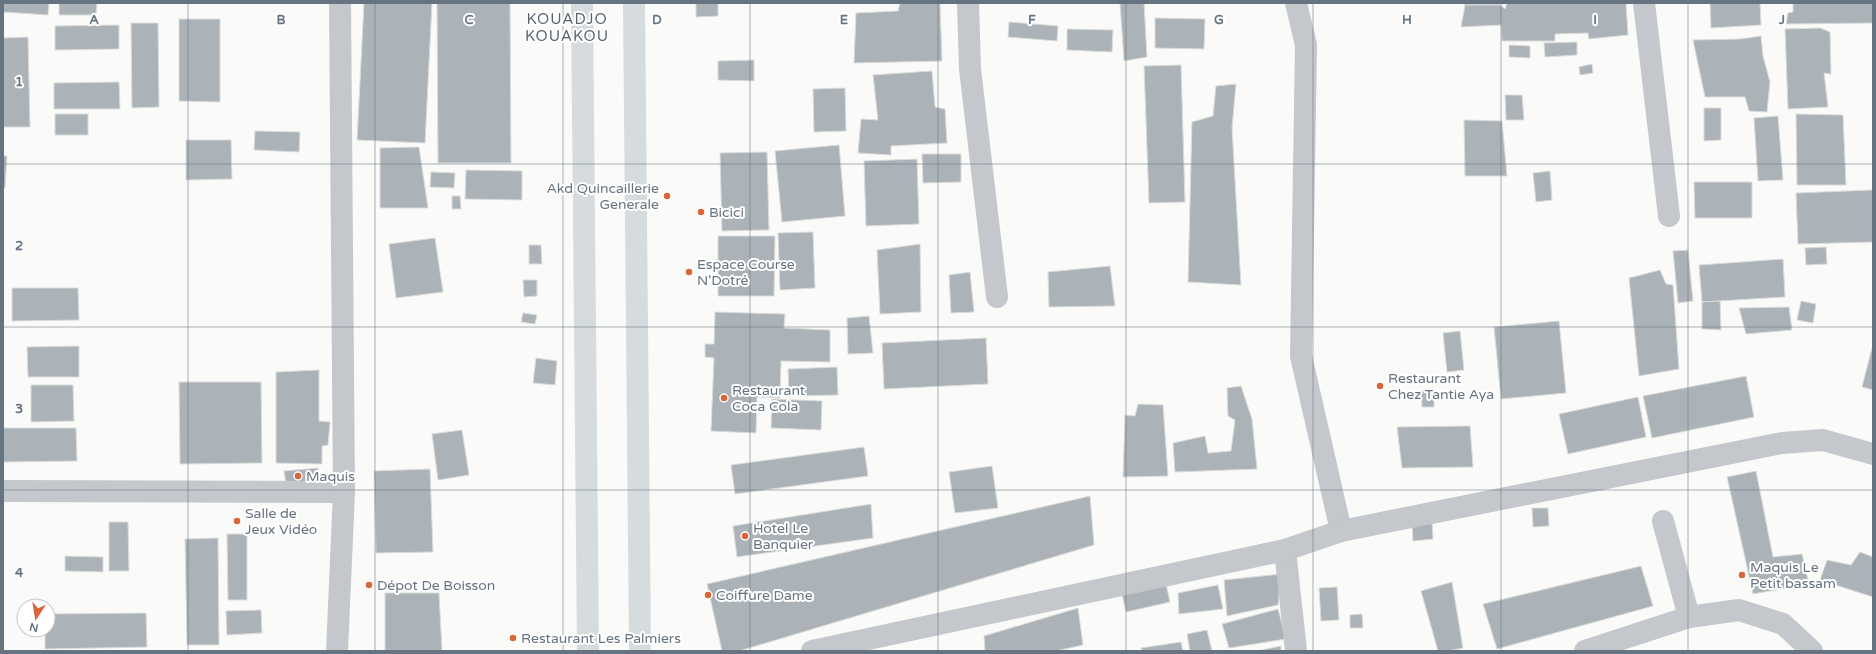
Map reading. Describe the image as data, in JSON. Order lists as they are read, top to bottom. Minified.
{"districts":["KOUADJO KOUAKOU"],"places":["Akd Quincaillerie Generale","Bicici","Espace Course N'Dotré","Restaurant Chez Tantie Aya","Restaurant Coca Cola","Maquis","Salle de Jeux Vidéo","Hotel Le Banquier","Maquis Le Petit bassam","Dépot De Boisson","Coiffure Dame","Restaurant Les Palmiers"],"north":"bottom","grid":{"columns":["A","B","C","D","E","F","G","H","I","J"],"rows":["1","2","3","4"]}}
